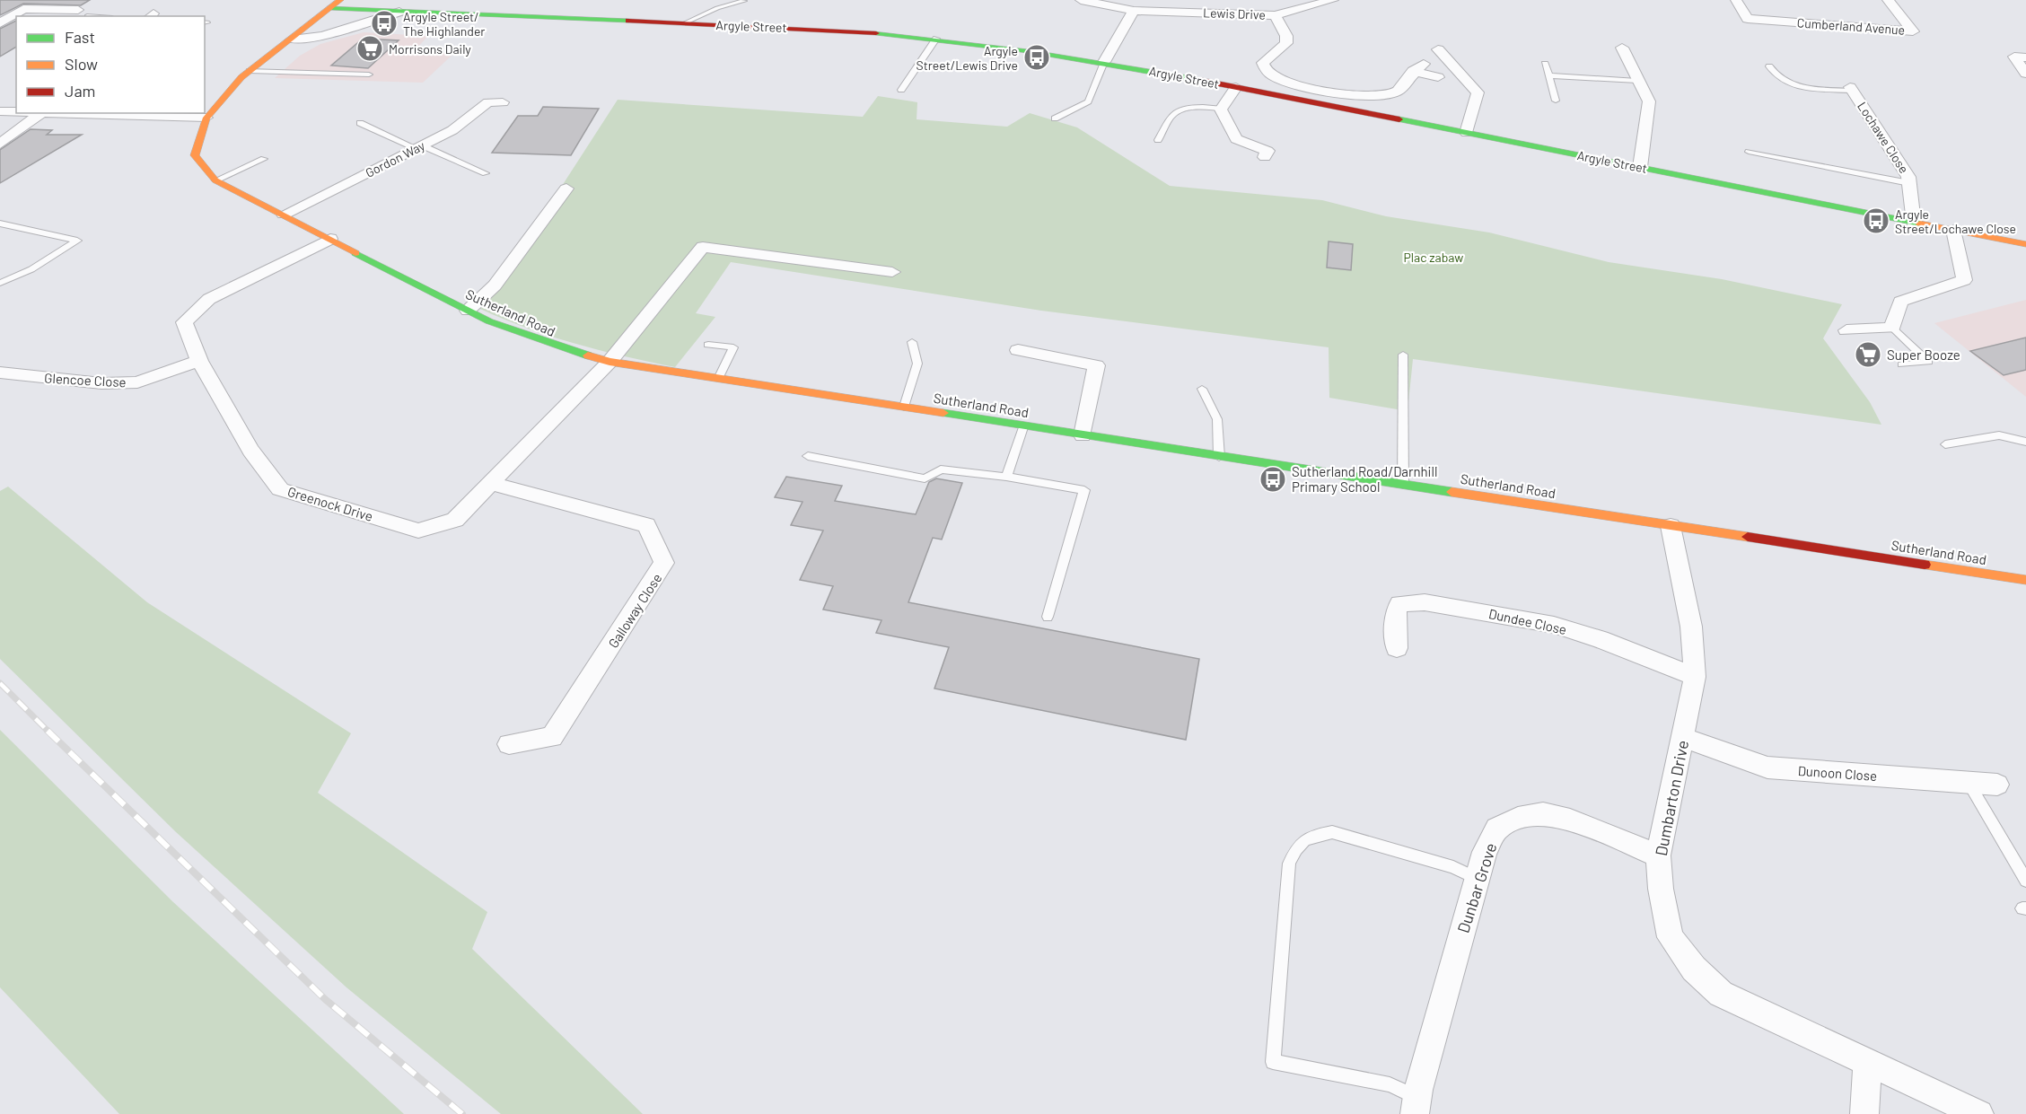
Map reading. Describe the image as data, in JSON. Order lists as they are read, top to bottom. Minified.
{"streets":{"street":["Lewis Drive","Argyle Street","Cumberland Avenue","Lochawe Close","Gordon Way","Sutherland Road","Glencoe Close","Greenock Drive","Galloway Close","Dundee Close","Dunoon Close","Dumbarton Drive","Dunbar Grove"]},"crossings":[["Argyle Street","Lochawe Close"],["Argyle Street","Sutherland Road"],["Gordon Way","Sutherland Road"],["Sutherland Road","Greenock Drive"],["Sutherland Road","Dumbarton Drive"],["Glencoe Close","Greenock Drive"],["Greenock Drive","Galloway Close"],["Dundee Close","Dumbarton Drive"],["Dunoon Close","Dumbarton Drive"],["Dumbarton Drive","Dunbar Grove"]],"parks":["Plac zabaw"],"places":{"bus stop":["Argyle Street/ The Highlander","Argyle Street/Lewis Drive","Argyle Street/Lochawe Close","Sutherland Road/Darnhill Primary School"],"supermarket":["Morrisons Daily","Super Booze"]},"legend":["Fast","Slow","Jam"]}
